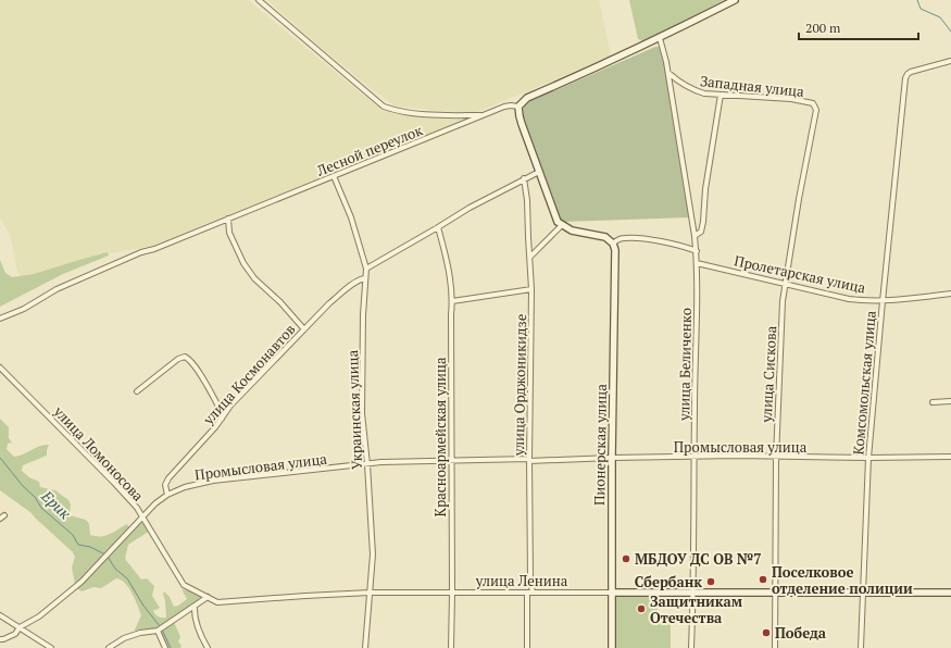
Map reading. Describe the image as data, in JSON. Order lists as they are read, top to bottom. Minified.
{"streets":{"street":["Западная улица","Лесной переулок","Пролетарская улица","улица Беличенко","улица Космонавтов","улица Сискова","Комсомольская улица","улица Орджоникидзе","Украинская улица","Красноармейская улица","Пионерская улица","Промысловая улица","улица Ломоносова","улица Ленина"]},"crossings":[["Западная улица","улица Беличенко"],["Западная улица","улица Сискова"],["Лесной переулок","Украинская улица"],["Пролетарская улица","улица Беличенко"],["Пролетарская улица","улица Сискова"],["Пролетарская улица","Комсомольская улица"],["улица Беличенко","Промысловая улица"],["улица Беличенко","улица Ленина"],["улица Космонавтов","Украинская улица"],["улица Космонавтов","Промысловая улица"],["улица Сискова","Промысловая улица"],["улица Сискова","улица Ленина"],["Комсомольская улица","Промысловая улица"],["Комсомольская улица","улица Ленина"],["улица Орджоникидзе","Промысловая улица"],["улица Орджоникидзе","улица Ленина"],["Украинская улица","Промысловая улица"],["Украинская улица","улица Ленина"],["Красноармейская улица","Промысловая улица"],["Красноармейская улица","улица Ленина"],["Пионерская улица","Промысловая улица"],["Пионерская улица","улица Ленина"],["Промысловая улица","улица Ломоносова"],["улица Ломоносова","улица Ленина"]],"water":["Ерик"],"places":["МБДОУ ДС ОВ №7","Поселковое отделение полиции","Сбербанк","Защитникам Отечества","Победа"],"scale_bar":"200 m"}
